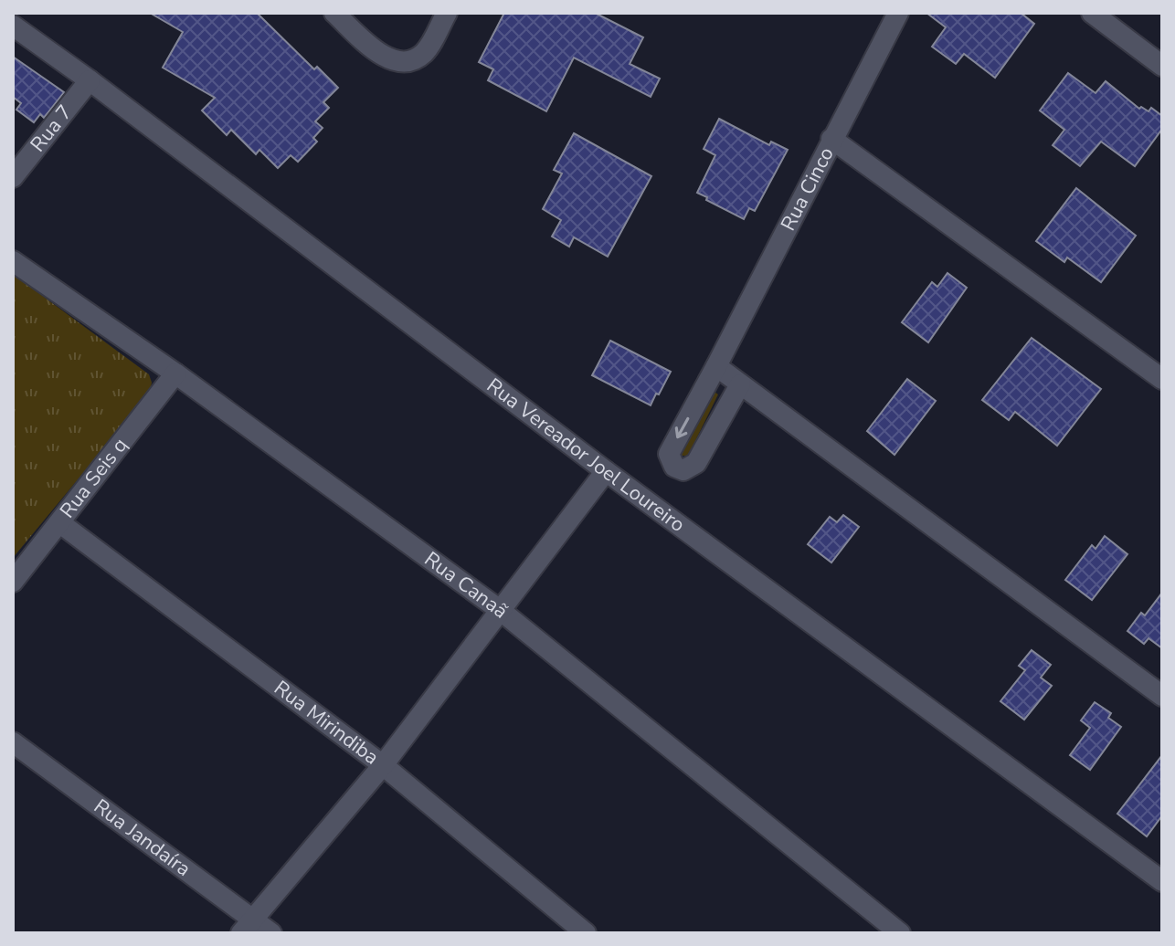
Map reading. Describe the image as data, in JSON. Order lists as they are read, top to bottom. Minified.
{"streets":{"street":["Rua 7","Rua Cinco","Rua Vereador Joel Loureiro","Rua Seis q","Rua Canaã","Rua Mirindiba","Rua Jandaíra"]},"crossings":[["Rua 7","Rua Vereador Joel Loureiro"],["Rua Seis q","Rua Canaã"],["Rua Seis q","Rua Mirindiba"]]}
